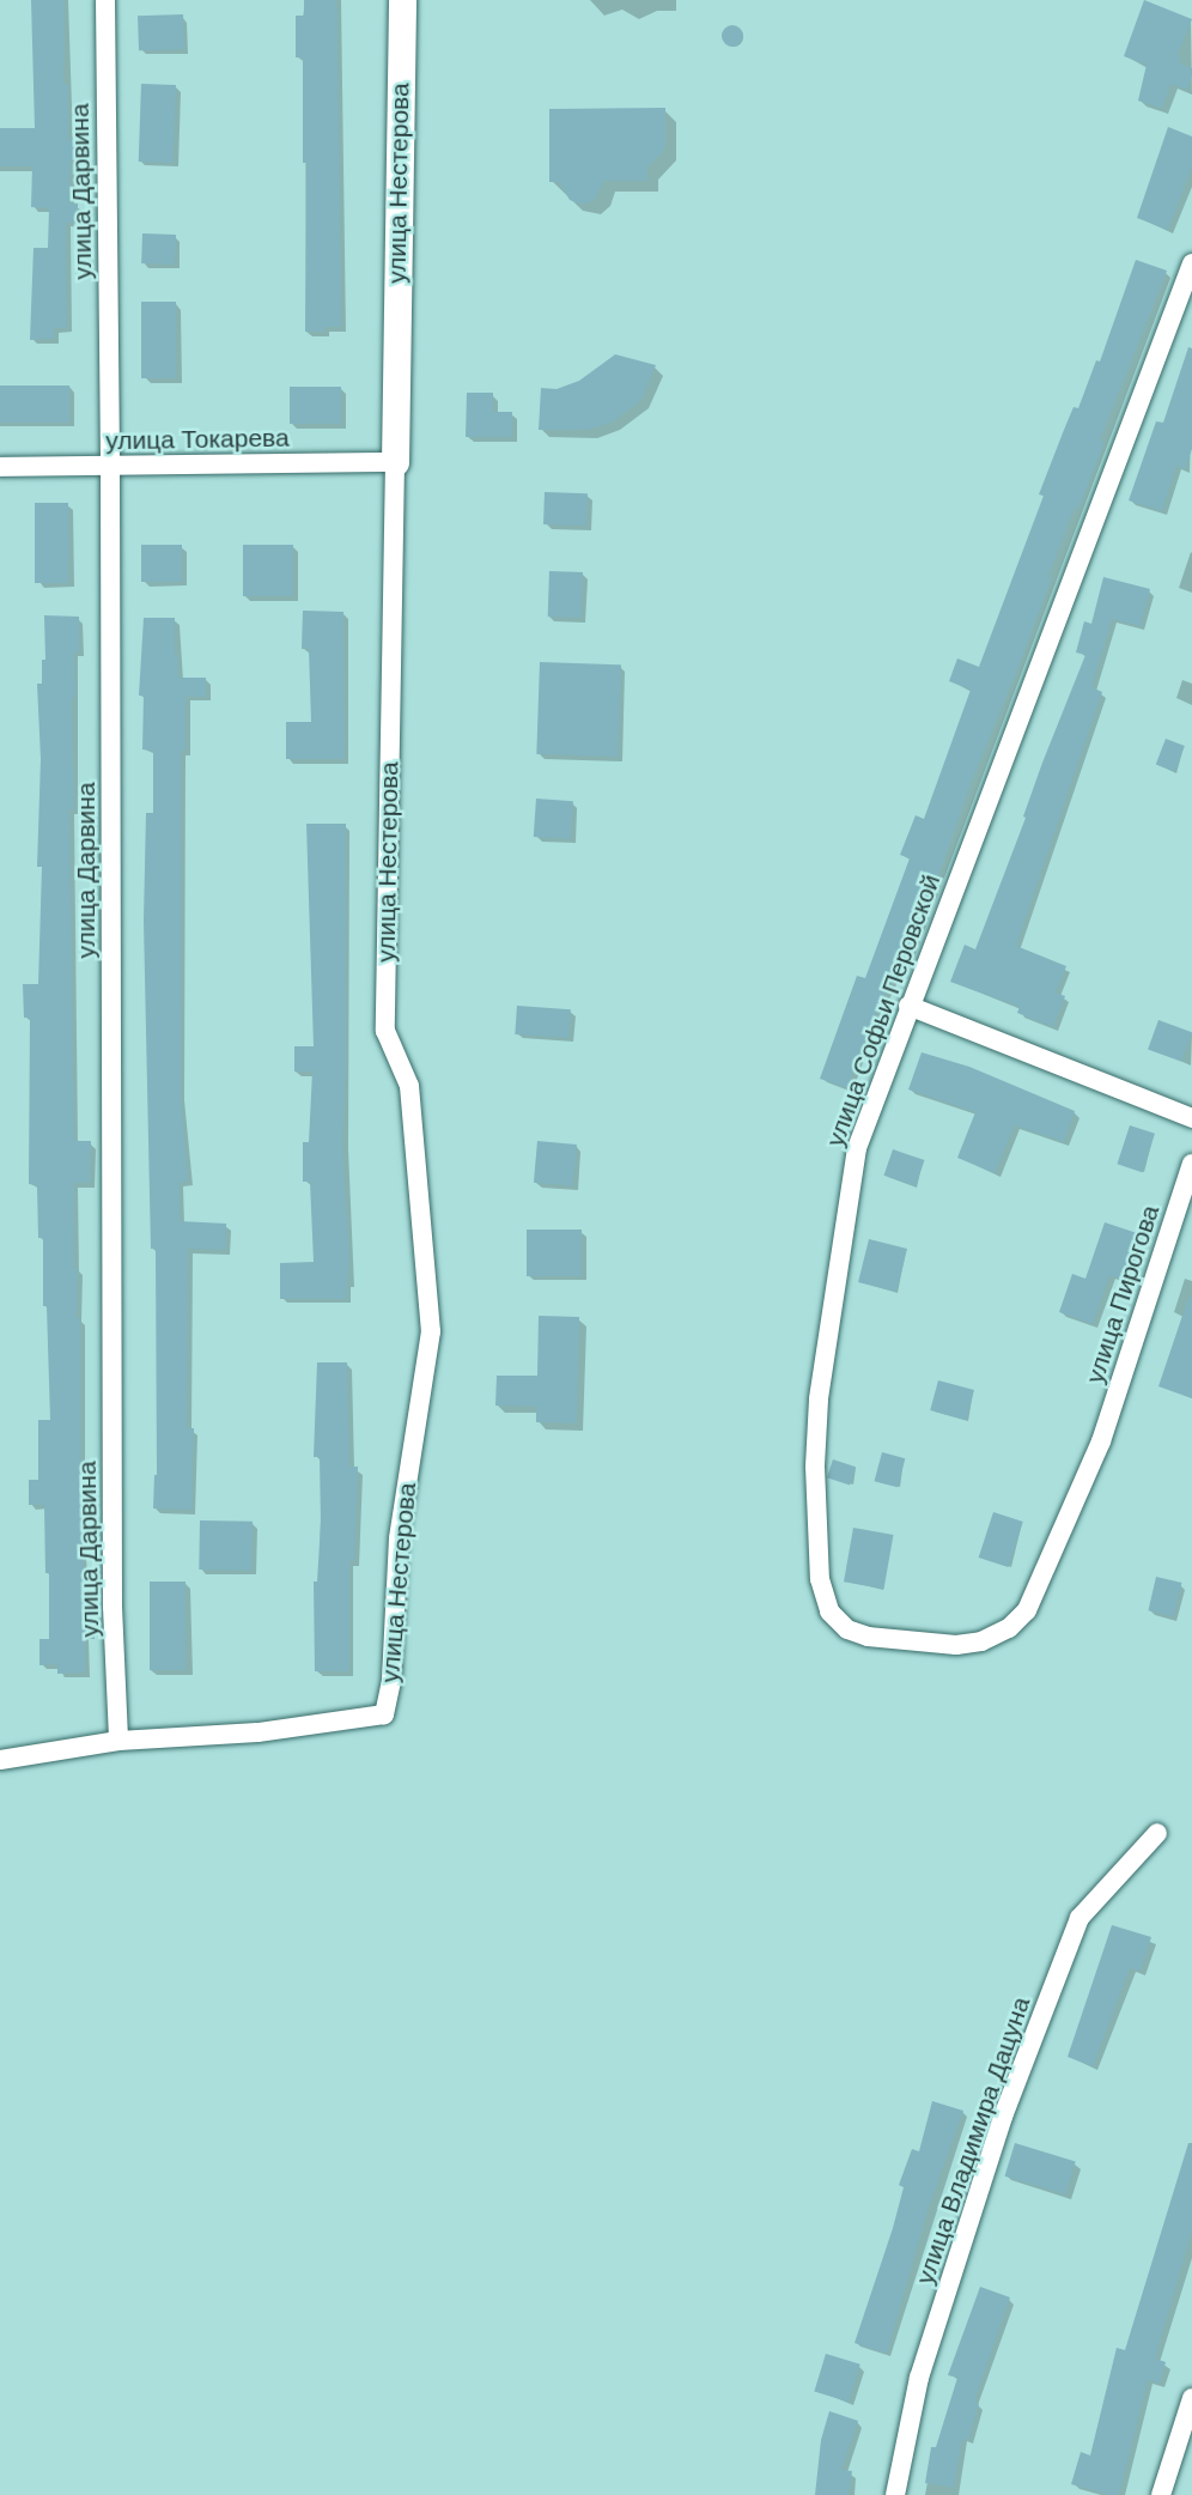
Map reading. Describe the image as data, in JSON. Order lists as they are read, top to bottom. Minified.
{"streets":{"street":["улица Нестерова","улица Дарвина","улица Токарева","улица Софьи Перовской","улица Пирогова","улица Владимира Дацуна"]},"crossings":[["улица Нестерова","улица Дарвина"],["улица Нестерова","улица Токарева"],["улица Дарвина","улица Токарева"],["улица Софьи Перовской","улица Пирогова"]]}
